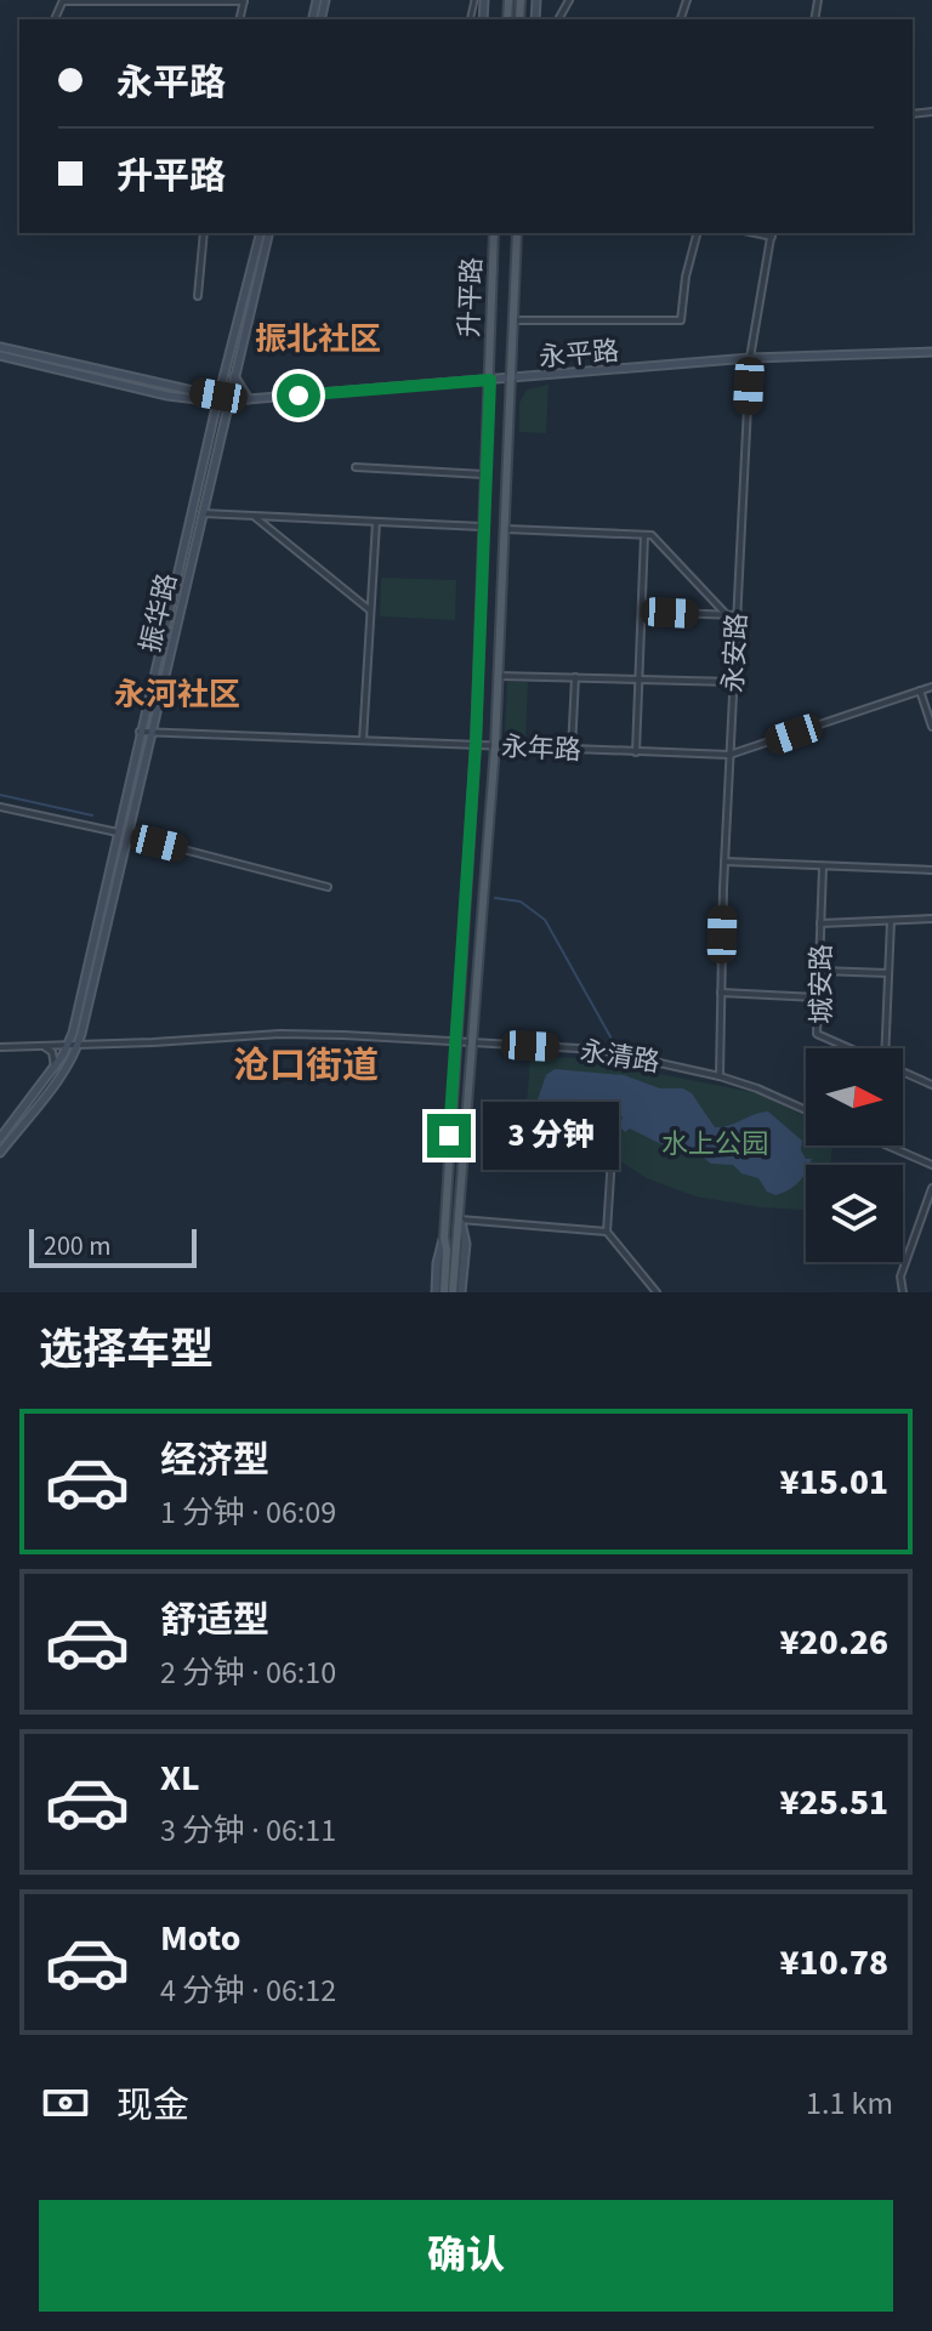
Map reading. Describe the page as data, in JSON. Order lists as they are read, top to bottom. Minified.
{"streets":{"main road":["升平路","永平路","振华路"],"street":["永安路","永年路","城安路","永清路"]},"crossings":[["升平路","永平路"],["升平路","永年路"],["升平路","永清路"],["永平路","振华路"],["永平路","永安路"],["振华路","永年路"],["振华路","永清路"],["永安路","永年路"],["永安路","永清路"]],"districts":["振北社区","永河社区","沧口街道"],"parks":["水上公园"],"scale_bar":"200 m","north":"right","page":{"banner":["永平路","升平路"],"bubble":"3 分钟","scale":"200 m","heading":"选择车型","list":[{"name":"经济型","note":"1 分钟 · 06:09","value":"¥15.01"},{"name":"舒适型","note":"2 分钟 · 06:10","value":"¥20.26"},{"name":"XL","note":"3 分钟 · 06:11","value":"¥25.51"},{"name":"Moto","note":"4 分钟 · 06:12","value":"¥10.78"}],"pay":["现金","1.1 km"],"buttons":"确认"}}
